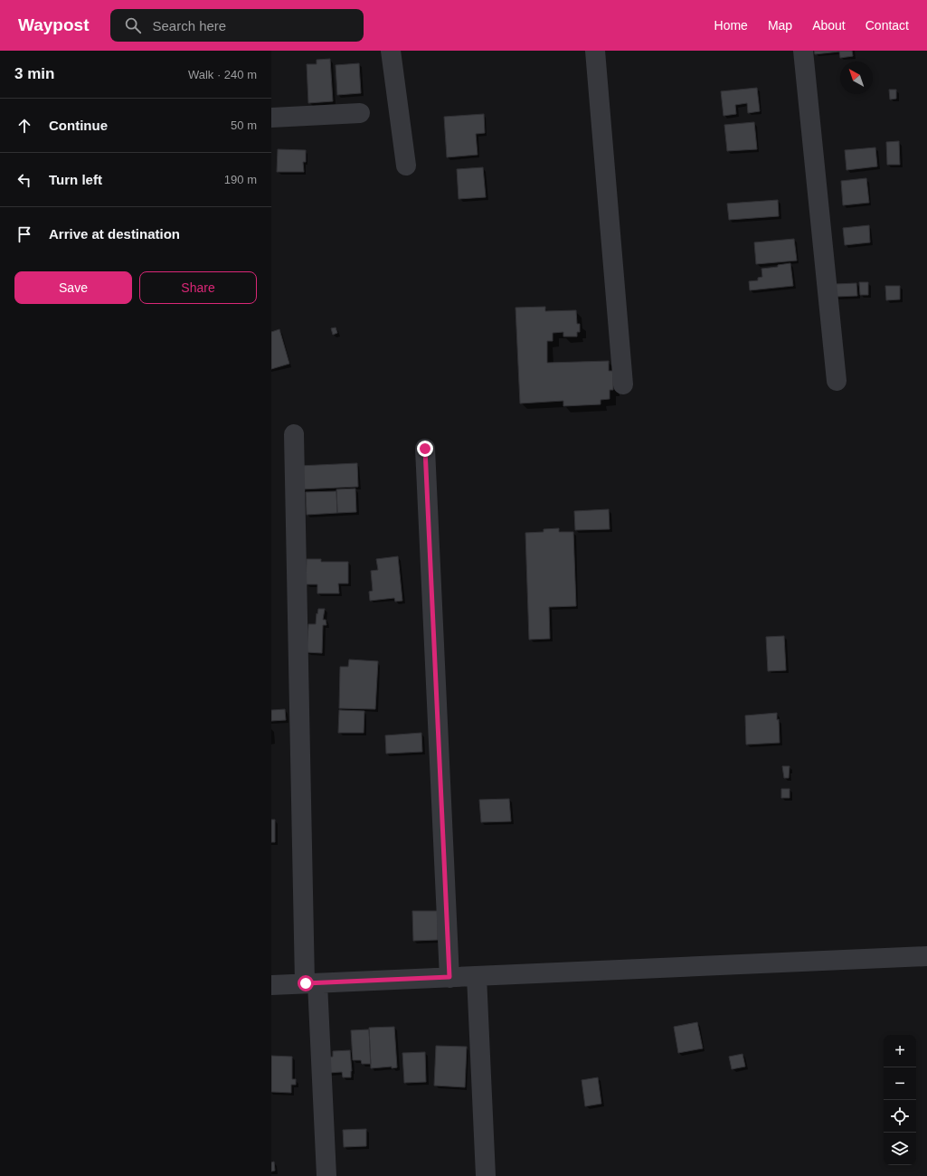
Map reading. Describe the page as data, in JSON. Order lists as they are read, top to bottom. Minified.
{"north":"top left","page":{"header":"Waypost","search":"Search here","nav":["Home","Map","About","Contact"],"heading":["3 min","Walk · 240 m"],"list":[["Continue","50 m"],["Turn left","190 m"],"Arrive at destination"],"buttons":["Save","Share"],"map_buttons":["+","−"]}}
